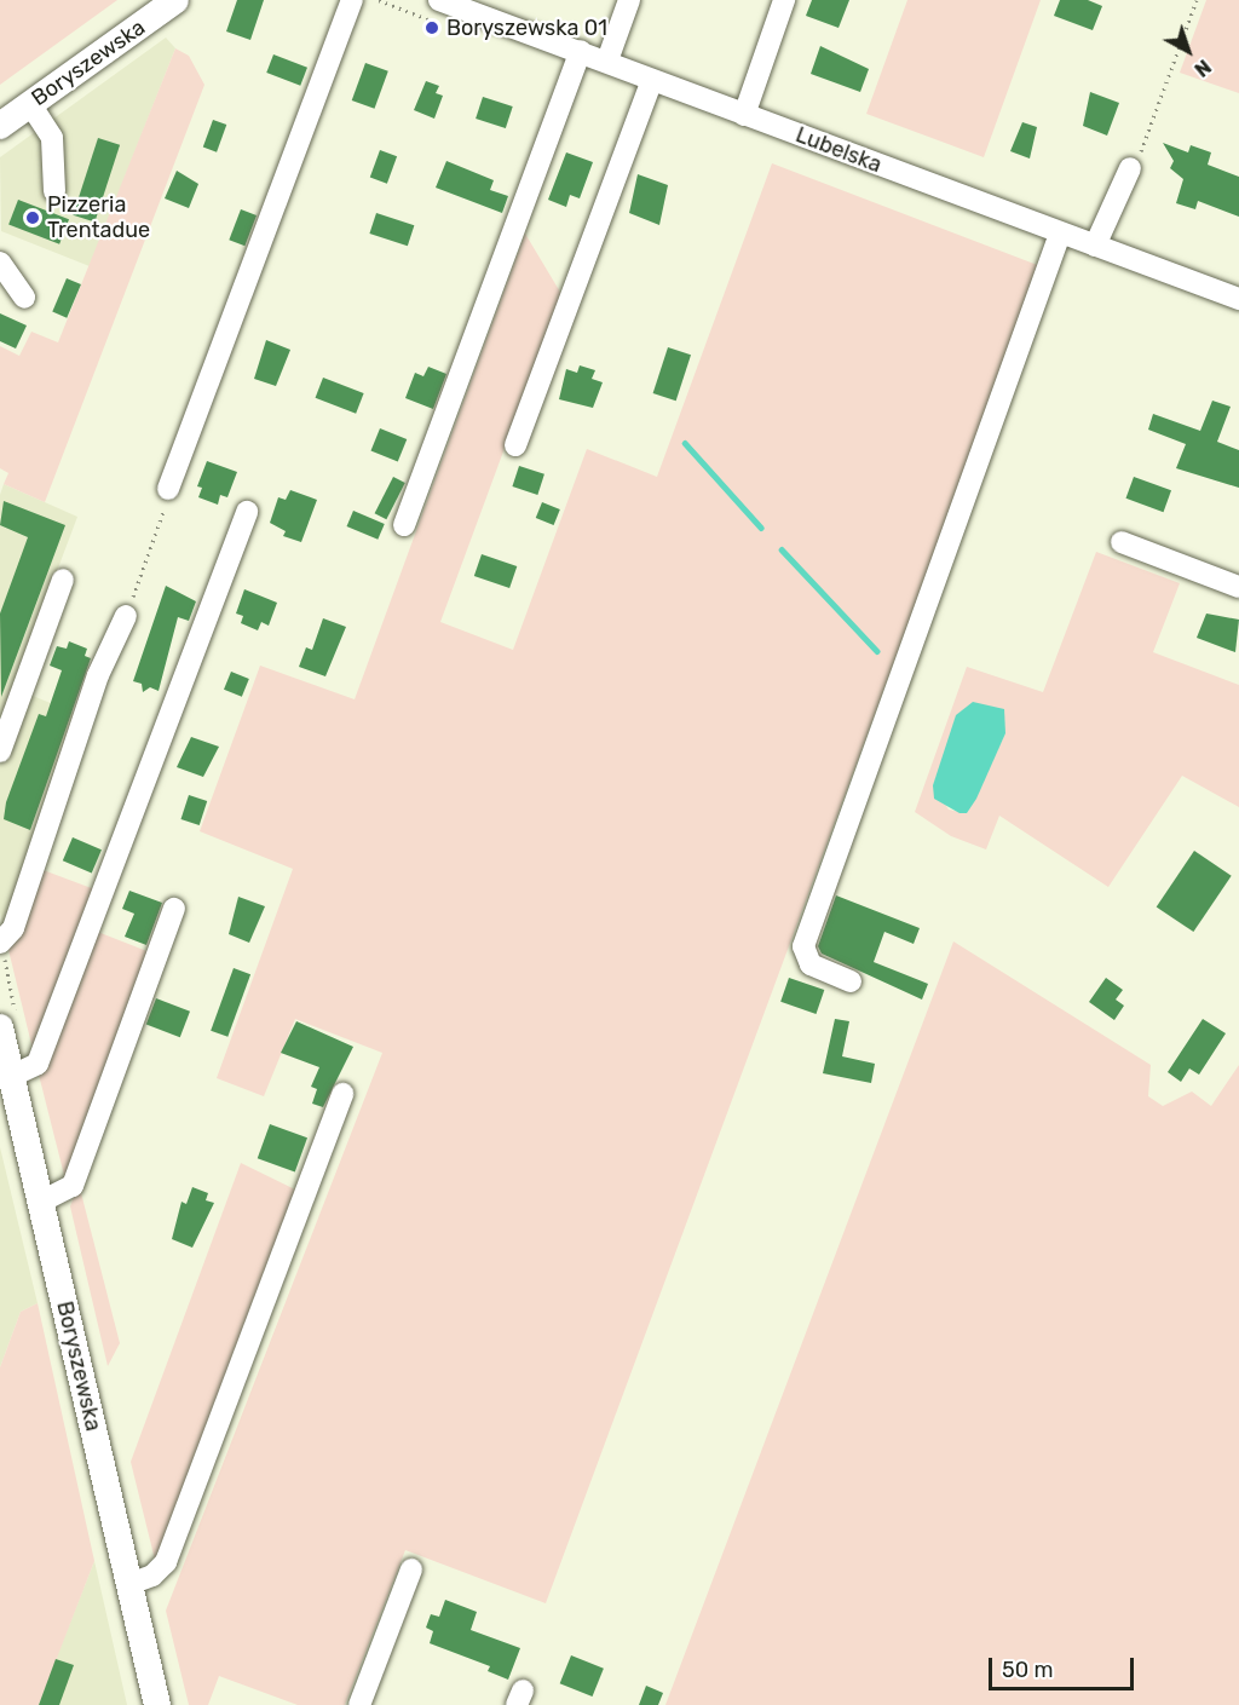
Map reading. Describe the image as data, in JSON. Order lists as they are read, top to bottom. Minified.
{"streets":{"main road":["Boryszewska"],"street":["Lubelska"]},"places":["Boryszewska 01","Pizzeria Trentadue"],"scale_bar":"50 m","north":"bottom right"}
